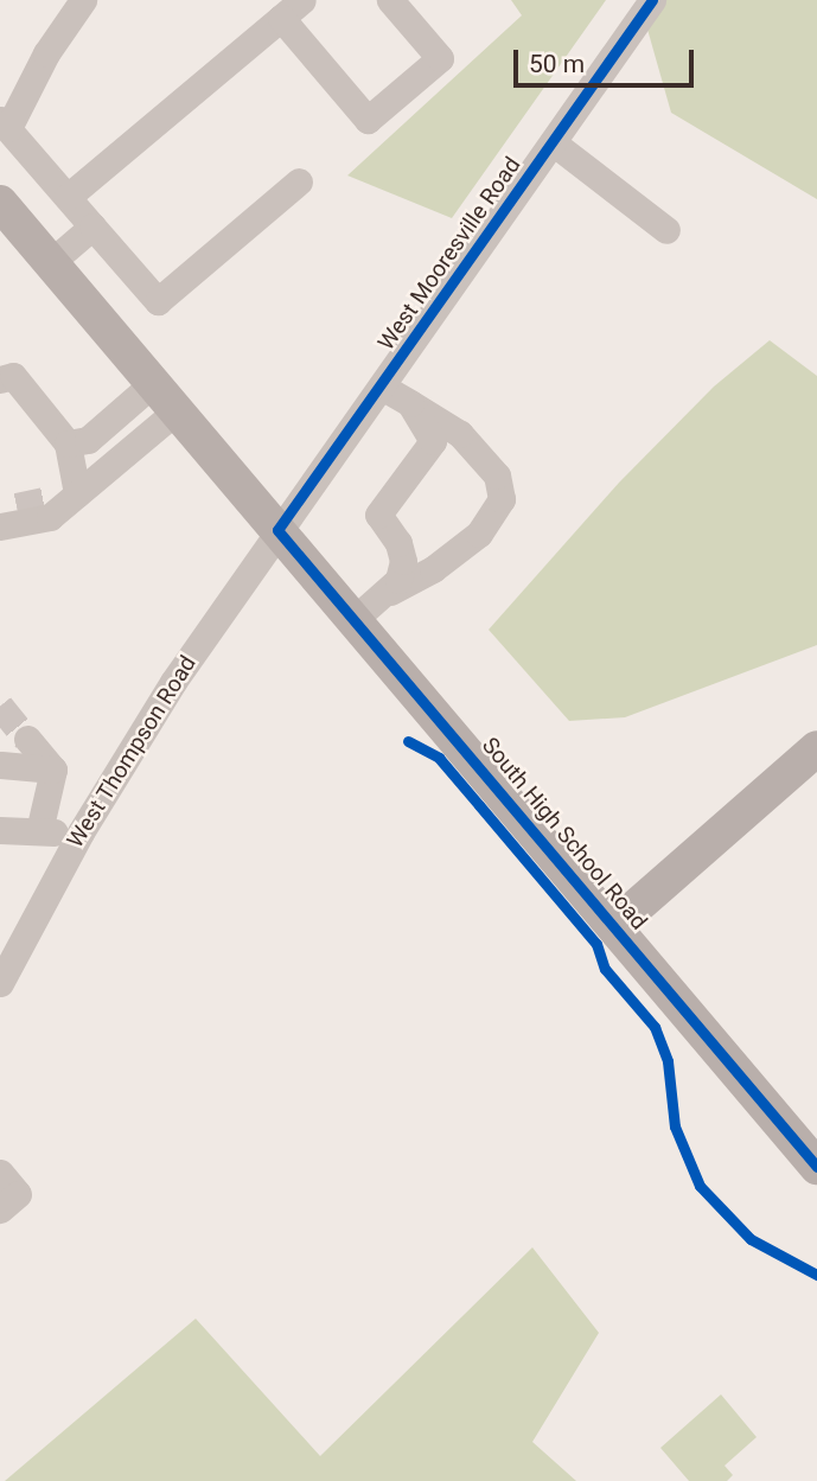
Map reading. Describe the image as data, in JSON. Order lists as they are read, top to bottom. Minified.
{"streets":{"main road":["South High School Road"],"street":["West Mooresville Road","West Thompson Road"]},"crossings":[["West Mooresville Road","West Thompson Road"],["West Mooresville Road","South High School Road"],["West Thompson Road","South High School Road"]],"scale_bar":"50 m"}
